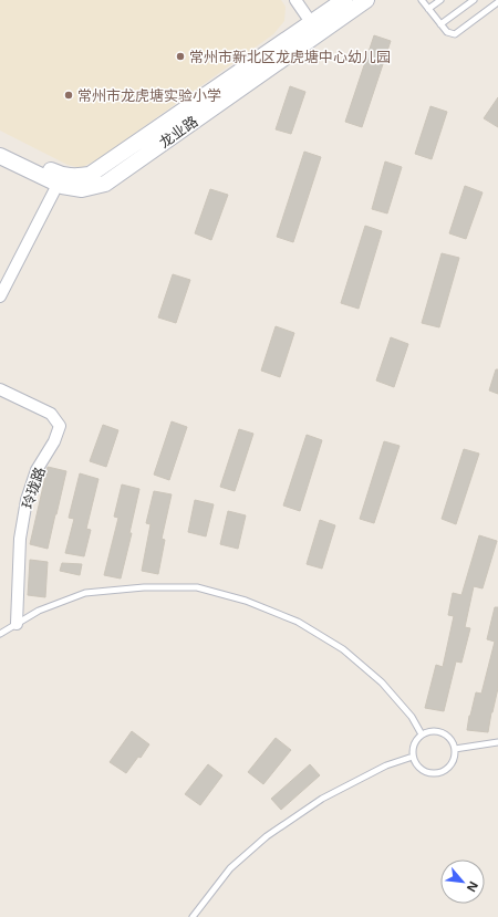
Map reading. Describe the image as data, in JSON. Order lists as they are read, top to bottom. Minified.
{"streets":{"street":["龙业路","玲珑路"]},"places":["常州市新北区龙虎塘中心幼儿园","常州市龙虎塘实验小学"],"north":"bottom right"}
